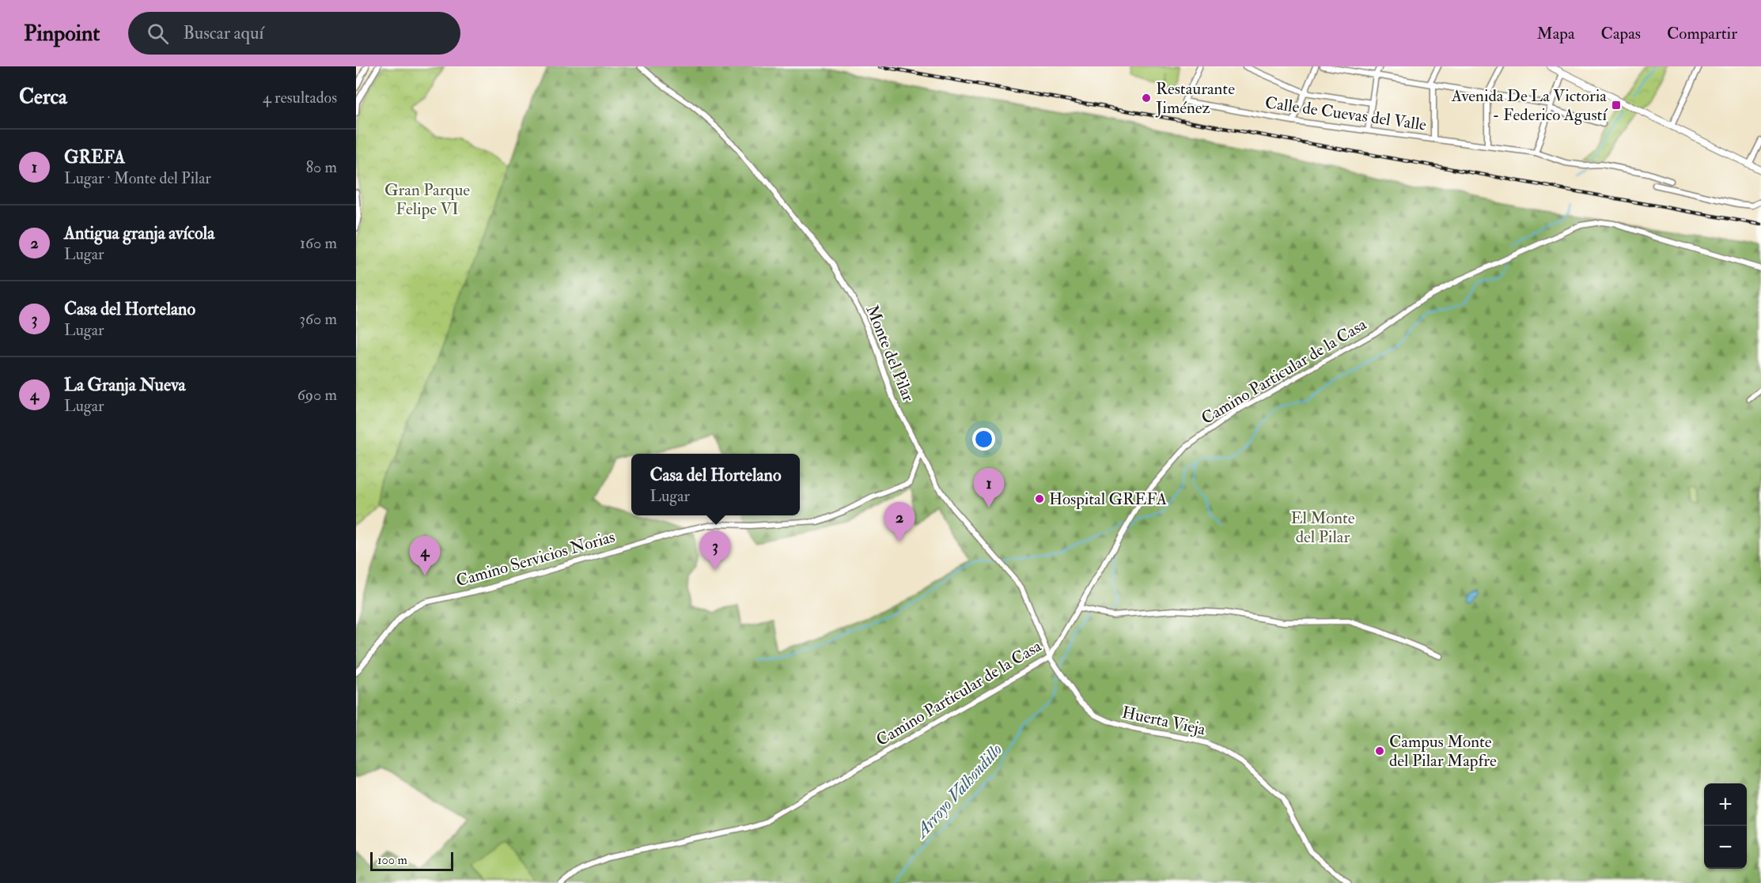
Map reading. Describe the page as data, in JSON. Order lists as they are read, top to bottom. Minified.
{"streets":{"street":["Calle de Cuevas del Valle","Monte del Pilar","Camino Particular de la Casa","Camino Servicios Norias","Huerta Vieja"]},"crossings":[["Monte del Pilar","Camino Particular de la Casa"],["Monte del Pilar","Camino Servicios Norias"],["Monte del Pilar","Huerta Vieja"]],"water":["Arroyo Valhondillo"],"parks":["Gran Parque Felipe VI","El Monte del Pilar"],"places":{"other":["Restaurante Jiménez","Hospital GREFA","Campus Monte del Pilar Mapfre"],"transit":["Avenida De La Victoria - Federico Agustí"]},"scale_bar":"100 m","page":{"header":"Pinpoint","search":"Buscar aquí","nav":["Mapa","Capas","Compartir"],"heading":["Cerca","4 resultados"],"list":[{"mark":"1","name":"GREFA","note":"Lugar · Monte del Pilar","value":"80 m"},{"mark":"2","name":"Antigua granja avícola","note":"Lugar","value":"160 m"},{"mark":"3","name":"Casa del Hortelano","note":"Lugar","value":"360 m"},{"mark":"4","name":"La Granja Nueva","note":"Lugar","value":"690 m"}],"popup":["Casa del Hortelano","Lugar"],"pins":["1","2","3","4"],"map_buttons":["+","−"],"scale":"100 m"}}
